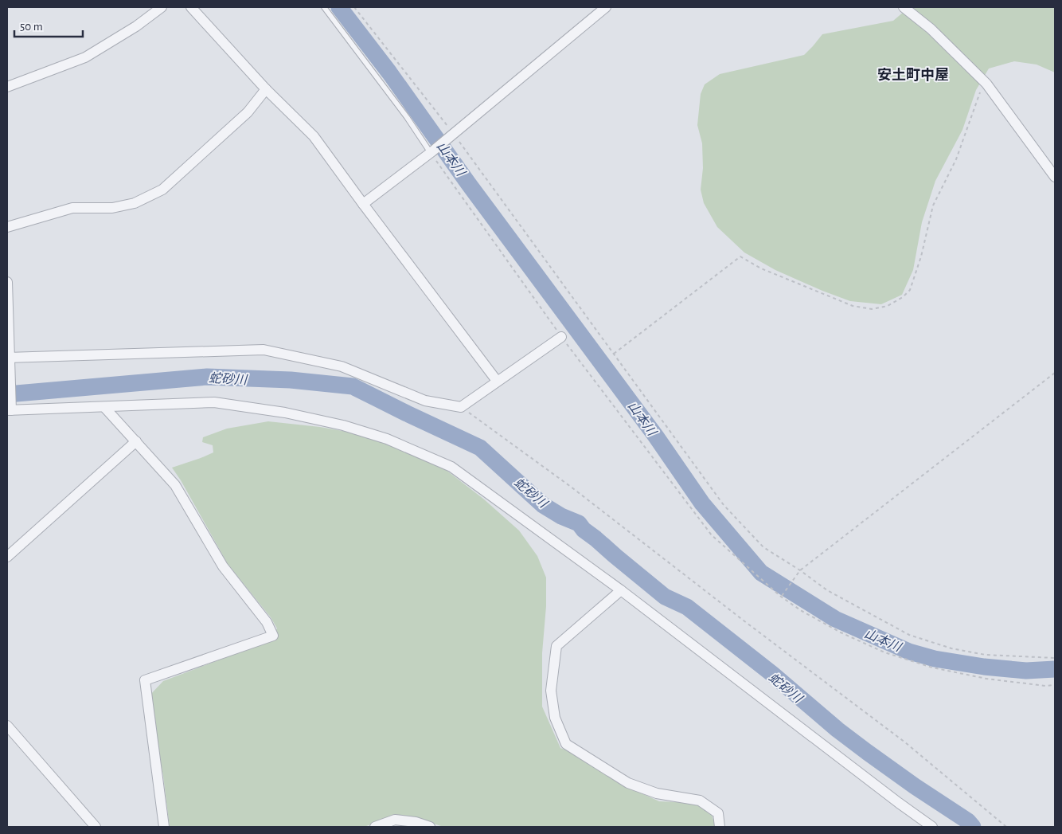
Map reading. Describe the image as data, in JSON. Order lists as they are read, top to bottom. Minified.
{"districts":["安土町中屋"],"water":["山本川","蛇砂川"],"scale_bar":"50 m"}
